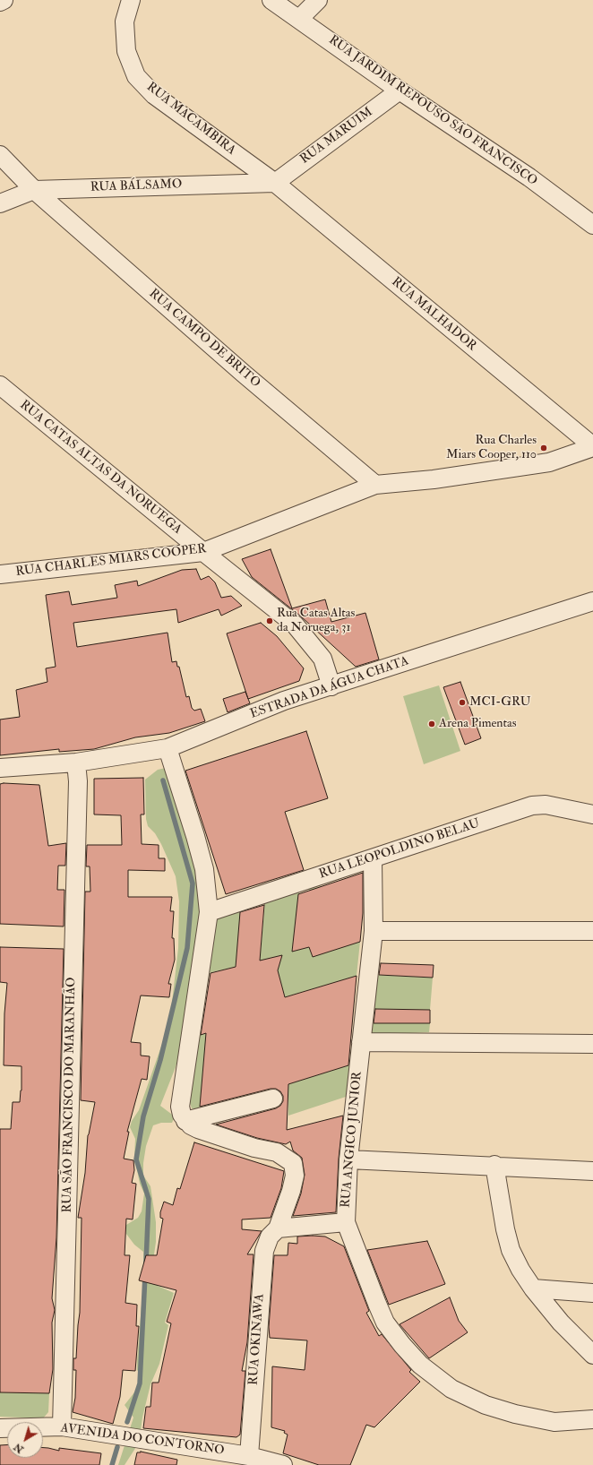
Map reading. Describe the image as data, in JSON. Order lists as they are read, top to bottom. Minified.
{"streets":{"street":["RUA JARDIM REPOUSO SÃO FRANCISCO","RUA MACAMBIRA","RUA MARUIM","RUA BÁLSAMO","RUA MALHADOR","RUA CAMPO DE BRITO","RUA CATAS ALTAS DA NORUEGA","RUA CHARLES MIARS COOPER","ESTRADA DA ÁGUA CHATA","RUA LEOPOLDINO BELAU","RUA SÃO FRANCISCO DO MARANHÃO","RUA ANGICO JUNIOR","RUA OKINAWA","AVENIDA DO CONTORNO"]},"crossings":[["RUA JARDIM REPOUSO SÃO FRANCISCO","RUA MARUIM"],["RUA MACAMBIRA","RUA MARUIM"],["RUA MACAMBIRA","RUA BÁLSAMO"],["RUA MACAMBIRA","RUA MALHADOR"],["RUA MARUIM","RUA BÁLSAMO"],["RUA MARUIM","RUA MALHADOR"],["RUA BÁLSAMO","RUA MALHADOR"],["RUA BÁLSAMO","RUA CAMPO DE BRITO"],["RUA MALHADOR","RUA CHARLES MIARS COOPER"],["RUA CAMPO DE BRITO","RUA CHARLES MIARS COOPER"],["RUA CATAS ALTAS DA NORUEGA","RUA CHARLES MIARS COOPER"],["RUA CATAS ALTAS DA NORUEGA","ESTRADA DA ÁGUA CHATA"],["ESTRADA DA ÁGUA CHATA","RUA SÃO FRANCISCO DO MARANHÃO"],["RUA LEOPOLDINO BELAU","RUA ANGICO JUNIOR"],["RUA SÃO FRANCISCO DO MARANHÃO","AVENIDA DO CONTORNO"],["RUA OKINAWA","AVENIDA DO CONTORNO"]],"places":["Rua Charles Miars Cooper, 110","Rua Catas Altas da Noruega, 31","MCI-GRU","Arena Pimentas"],"north":"bottom left"}
